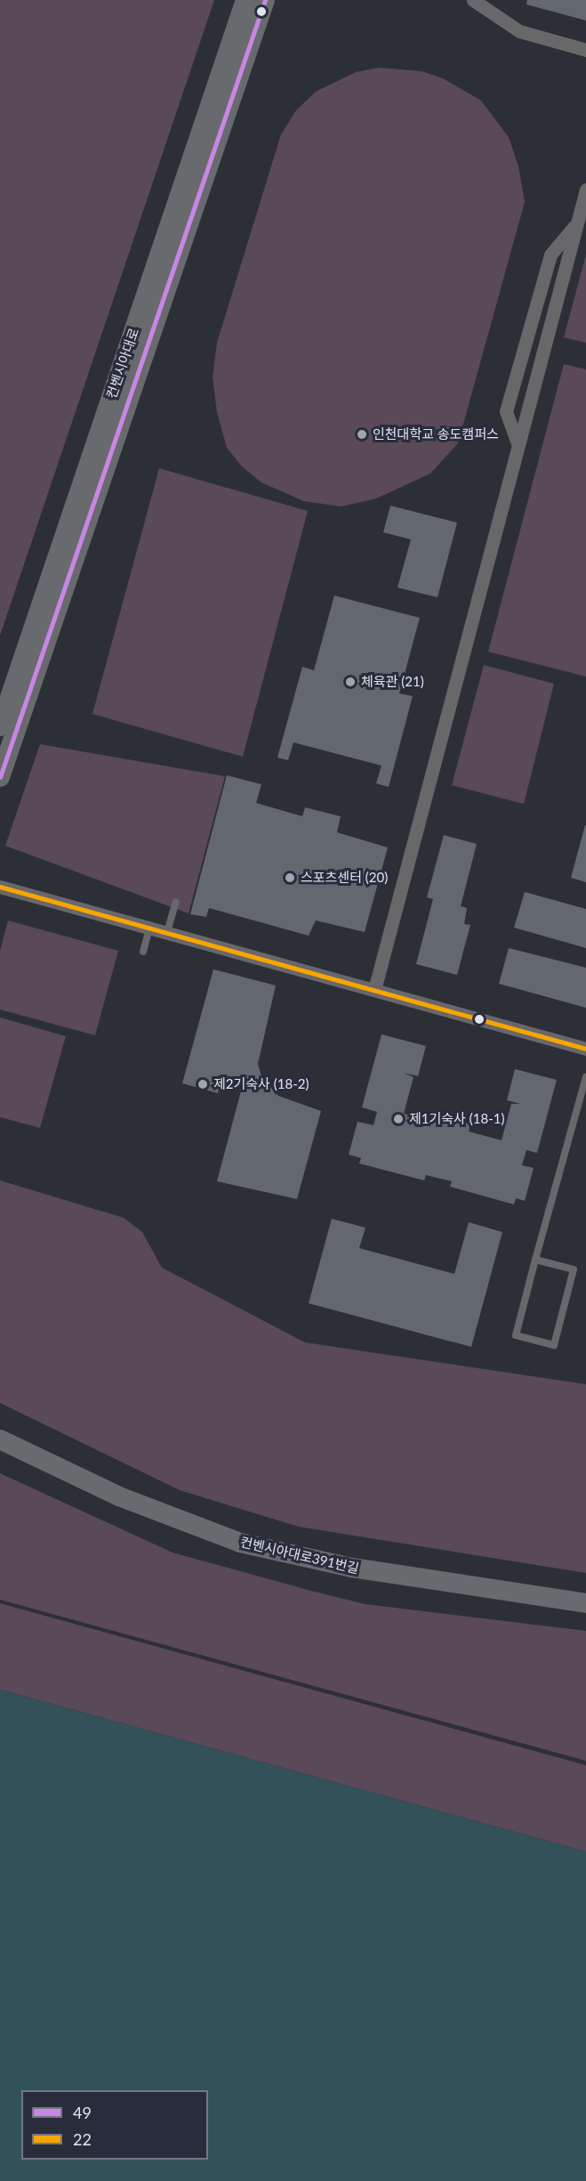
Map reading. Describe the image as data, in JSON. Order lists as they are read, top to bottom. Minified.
{"streets":{"main road":["컨벤시아대로","컨벤시아대로391번길"]},"places":["인천대학교 송도캠퍼스","체육관 (21)","스포츠센터 (20)","제2기숙사 (18-2)","제1기숙사 (18-1)"],"lines":["transit line 49","transit line 22"],"legend":["49","22"]}
